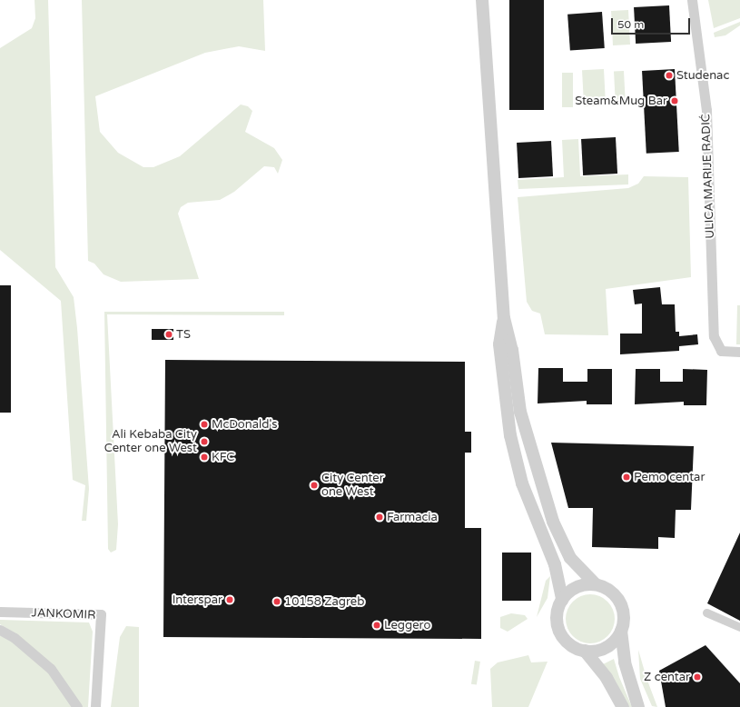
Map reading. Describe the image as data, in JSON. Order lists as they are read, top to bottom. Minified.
{"streets":{"street":["ULICA MARIJE RADIĆ","JANKOMIR"]},"places":["Studenac","Steam&Mug Bar","TS","McDonald's","Ali Kebaba City Center one West","KFC","Pemo centar","City Center one West","Farmacia","Interspar","10158 Zagreb","Leggero","Z centar"],"scale_bar":"50 m"}
